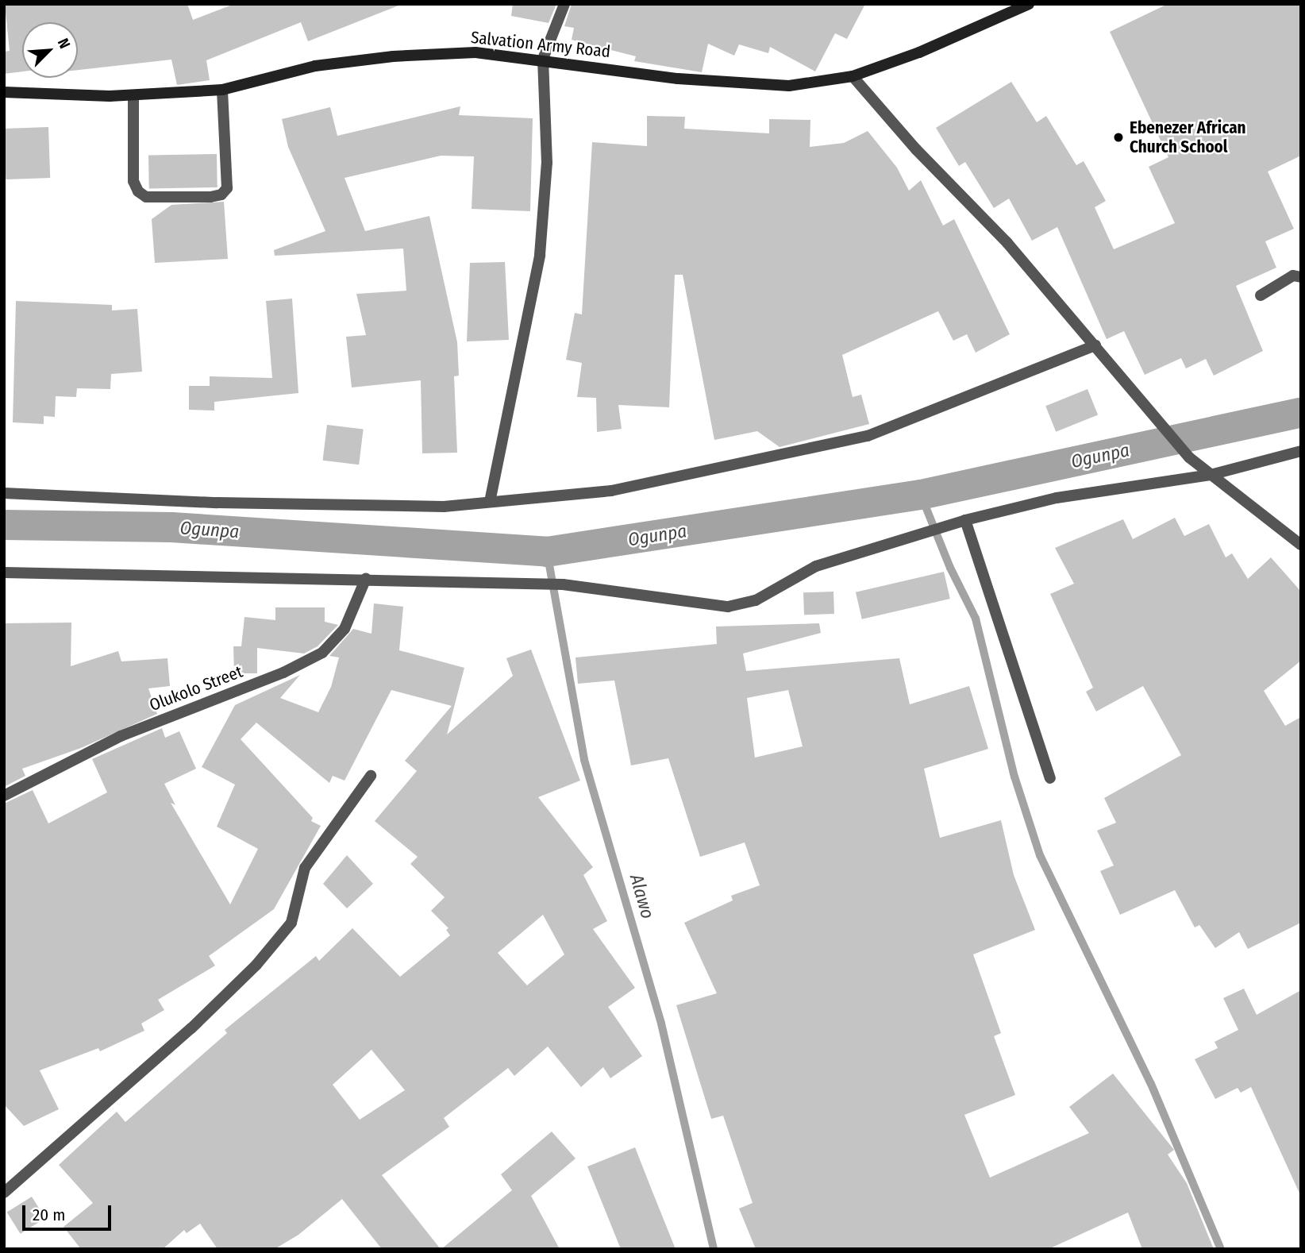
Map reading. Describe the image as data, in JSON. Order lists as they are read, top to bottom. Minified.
{"streets":{"main road":["Salvation Army Road"],"street":["Olukolo Street"]},"water":["Ogunpa","Alawo"],"places":["Ebenezer African Church School"],"scale_bar":"20 m","north":"top right"}
